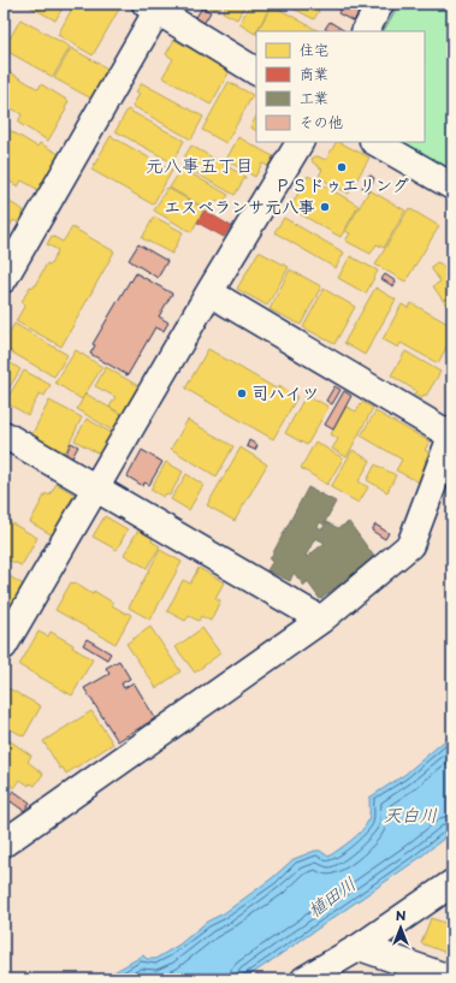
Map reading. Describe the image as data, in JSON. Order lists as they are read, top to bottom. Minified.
{"districts":["元八事五丁目"],"water":["天白川","植田川"],"places":["ＰＳドゥエリング","エスペランサ元八事","司ハイツ"],"legend":["住宅","商業","工業","その他"],"north":"top"}
